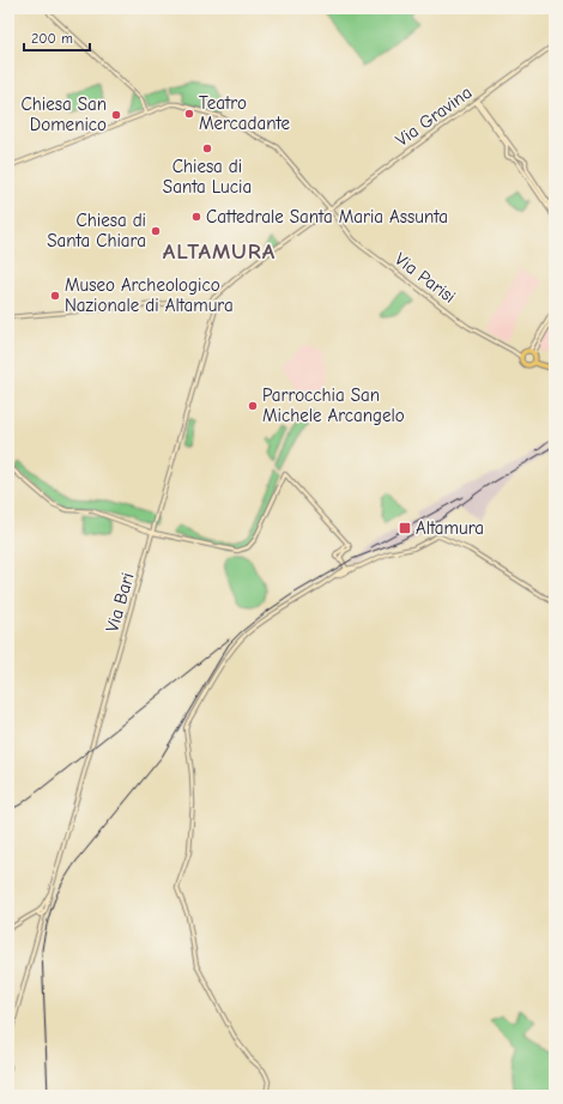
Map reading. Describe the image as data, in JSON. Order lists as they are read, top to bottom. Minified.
{"streets":{"main road":["Via Gravina","Via Parisi","Via Bari"]},"crossings":[["Via Gravina","Via Parisi"],["Via Gravina","Via Bari"]],"districts":["ALTAMURA"],"places":{"other":["Teatro Mercadante","Chiesa San Domenico","Chiesa di Santa Lucia","Cattedrale Santa Maria Assunta","Chiesa di Santa Chiara","Museo Archeologico Nazionale di Altamura","Parrocchia San Michele Arcangelo"],"transit":["Altamura"]},"scale_bar":"200 m"}
